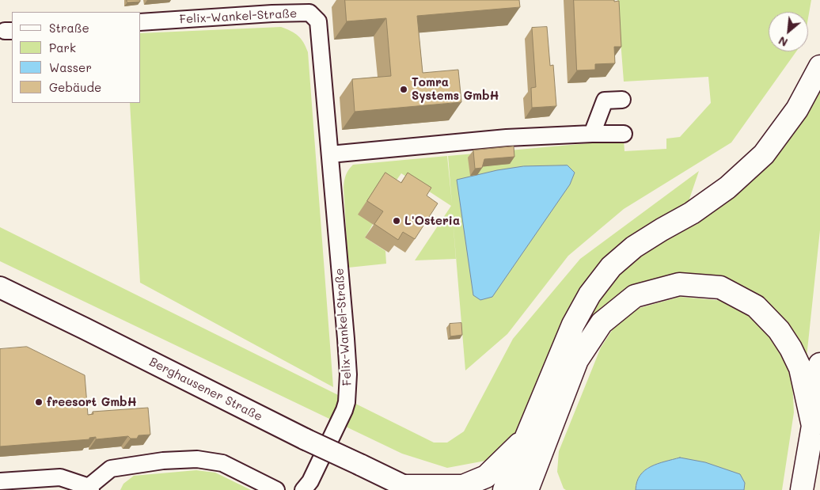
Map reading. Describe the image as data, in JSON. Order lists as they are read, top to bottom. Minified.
{"streets":{"main road":["Berghausener Straße"],"street":["Felix-Wankel-Straße"]},"places":["Tomra Systems GmbH","L'Osteria","freesort GmbH"],"legend":["Straße","Park","Wasser","Gebäude"],"north":"bottom left"}
